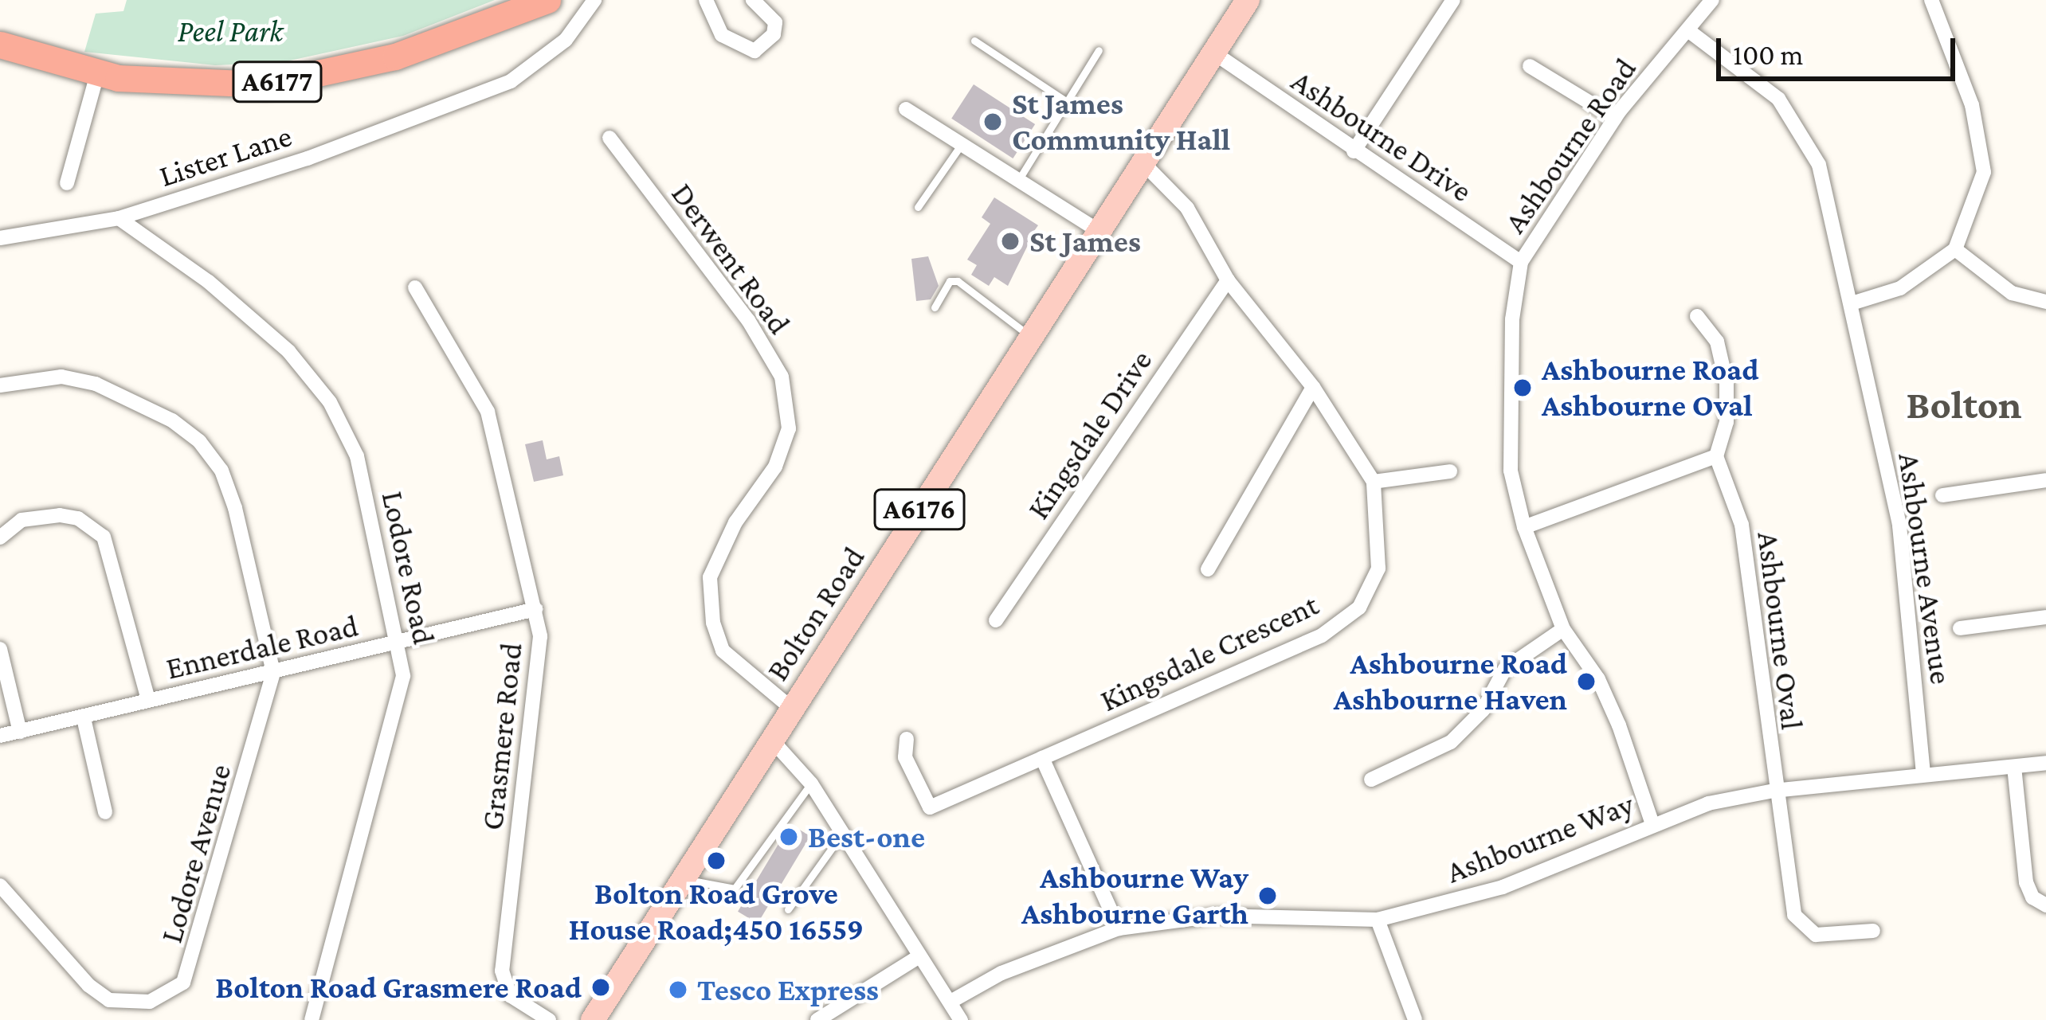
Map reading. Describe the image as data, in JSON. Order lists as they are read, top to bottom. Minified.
{"streets":{"highway":["A6177"],"main road":["A6176","Bolton Road"],"street":["Ashbourne Drive","Ashbourne Road","Lister Lane","Derwent Road","Kingsdale Drive","Lodore Road","Ashbourne Avenue","Ashbourne Oval","Ennerdale Road","Kingsdale Crescent","Grasmere Road","Ashbourne Way","Lodore Avenue"]},"crossings":[["Ashbourne Drive","Ashbourne Road"],["Ashbourne Drive","Bolton Road"],["Ashbourne Road","Ashbourne Avenue"],["Ashbourne Road","Ashbourne Way"],["Lister Lane","Lodore Road"],["Derwent Road","Bolton Road"],["Kingsdale Drive","Kingsdale Crescent"],["Lodore Road","Ennerdale Road"],["Ashbourne Avenue","Ashbourne Way"],["Bolton Road","Kingsdale Crescent"],["Ashbourne Oval","Ashbourne Way"],["Ennerdale Road","Grasmere Road"],["Ennerdale Road","Lodore Avenue"]],"districts":["Bolton"],"parks":["Peel Park"],"places":["St James Community Hall","St James","Ashbourne Road Ashbourne Oval","Ashbourne Road Ashbourne Haven","Best-one","Bolton Road Grove House Road;450 16559","Ashbourne Way Ashbourne Garth","Bolton Road Grasmere Road","Tesco Express"],"scale_bar":"100 m"}
